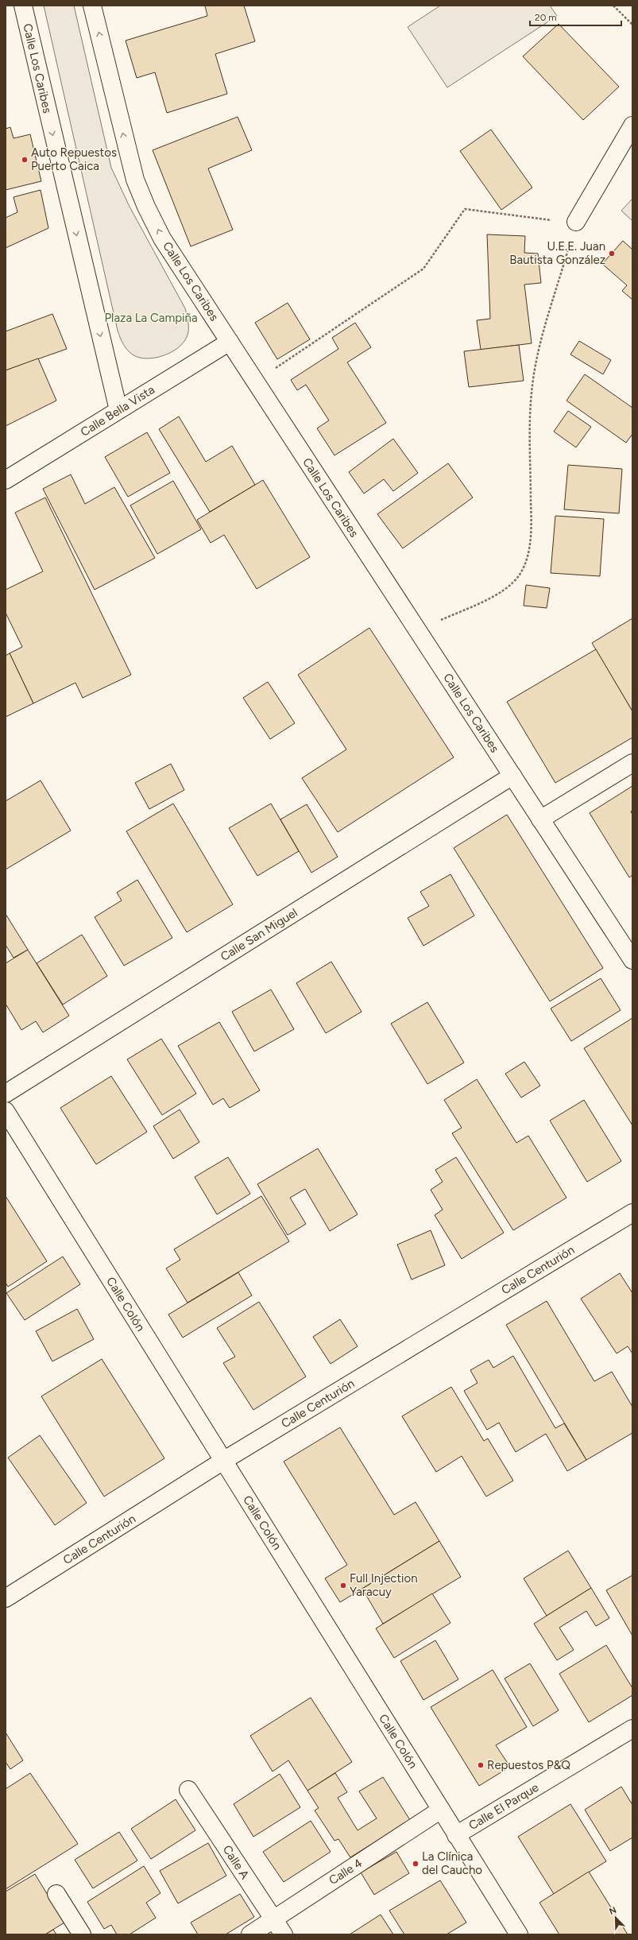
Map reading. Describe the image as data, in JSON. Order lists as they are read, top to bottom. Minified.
{"streets":{"street":["Calle Los Caribes","Calle Bella Vista","Calle San Miguel","Calle Centurión","Calle Colón","Calle El Parque","Calle A","Calle 4"]},"crossings":[["Calle Los Caribes","Calle Bella Vista"],["Calle Los Caribes","Calle San Miguel"],["Calle Centurión","Calle Colón"],["Calle Colón","Calle El Parque"],["Calle Colón","Calle 4"],["Calle A","Calle 4"]],"parks":["Plaza La Campiña"],"places":["Auto Repuestos Puerto Caica","U.E.E. Juan Bautista González","Full Injection Yaracuy","Repuestos P&Q","La Clínica del Caucho"],"scale_bar":"20 m","north":"top left"}
